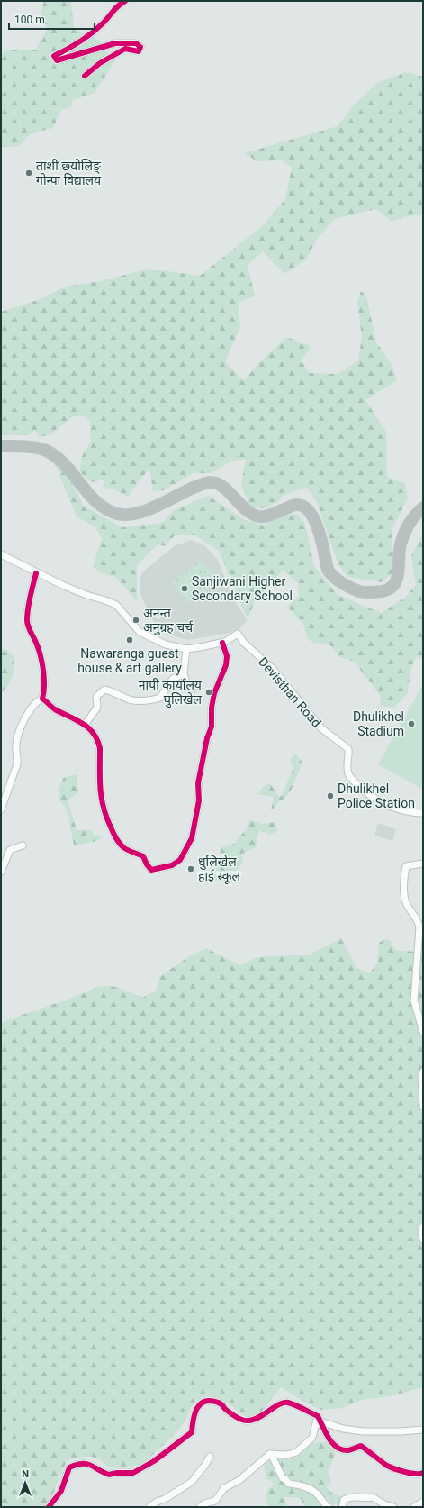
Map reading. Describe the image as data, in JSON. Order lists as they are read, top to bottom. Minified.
{"streets":{"street":["Devisthan Road"]},"places":["ताशी छ्‍योलिङ् गोन्पा विद्यालय","Sanjiwani Higher Secondary School","अनन्त अनुग्रह चर्च","Nawaranga guest house & art gallery","नापी कार्यालय घुलिखेल","Dhulikhel Stadium","Dhulikhel Police Station","धुलिखेल हाई स्कूल"],"scale_bar":"100 m","north":"top"}
